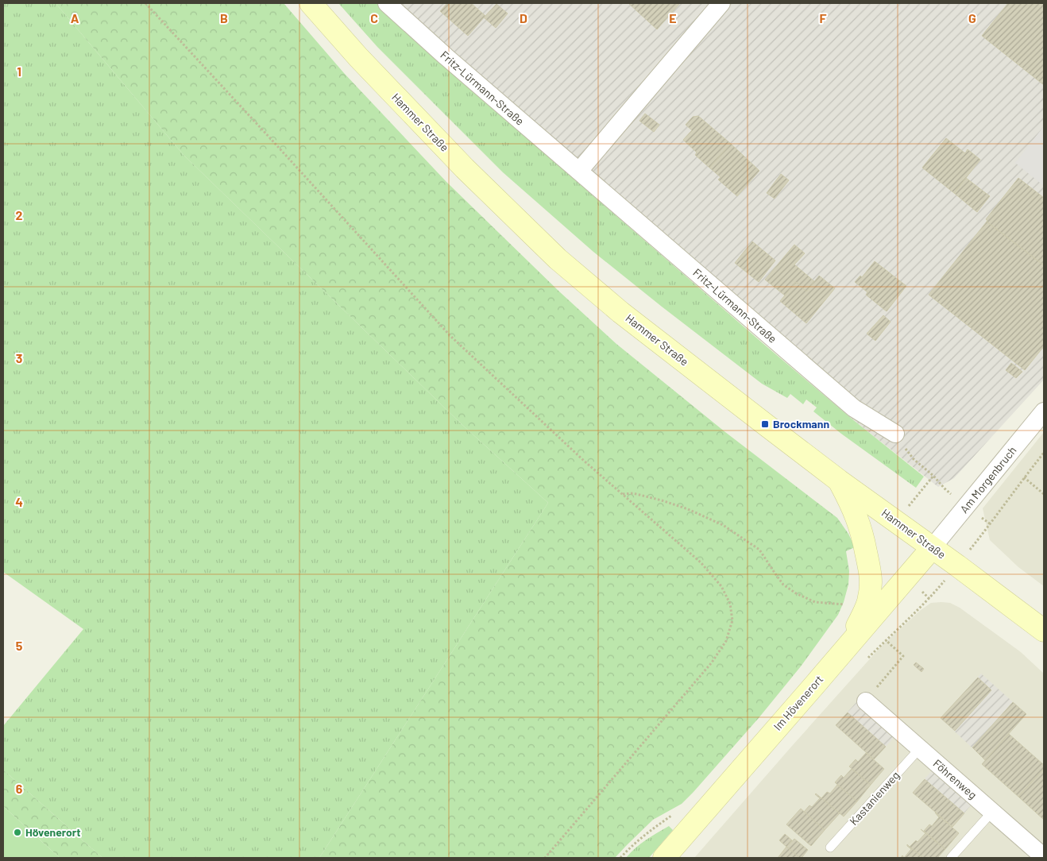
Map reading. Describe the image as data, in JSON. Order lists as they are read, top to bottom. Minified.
{"streets":{"main road":["Hammer Straße","Im Hövenerort"],"street":["Fritz-Lürmann-Straße","Am Morgenbruch","Föhrenweg"],"lane":["Kastanienweg"]},"crossings":[["Hammer Straße","Am Morgenbruch"],["Hammer Straße","Im Hövenerort"],["Am Morgenbruch","Im Hövenerort"],["Föhrenweg","Kastanienweg"]],"places":{"transit":["Brockmann"],"other":["Hövenerort"]},"grid":{"columns":["A","B","C","D","E","F","G"],"rows":["1","2","3","4","5","6"]}}
